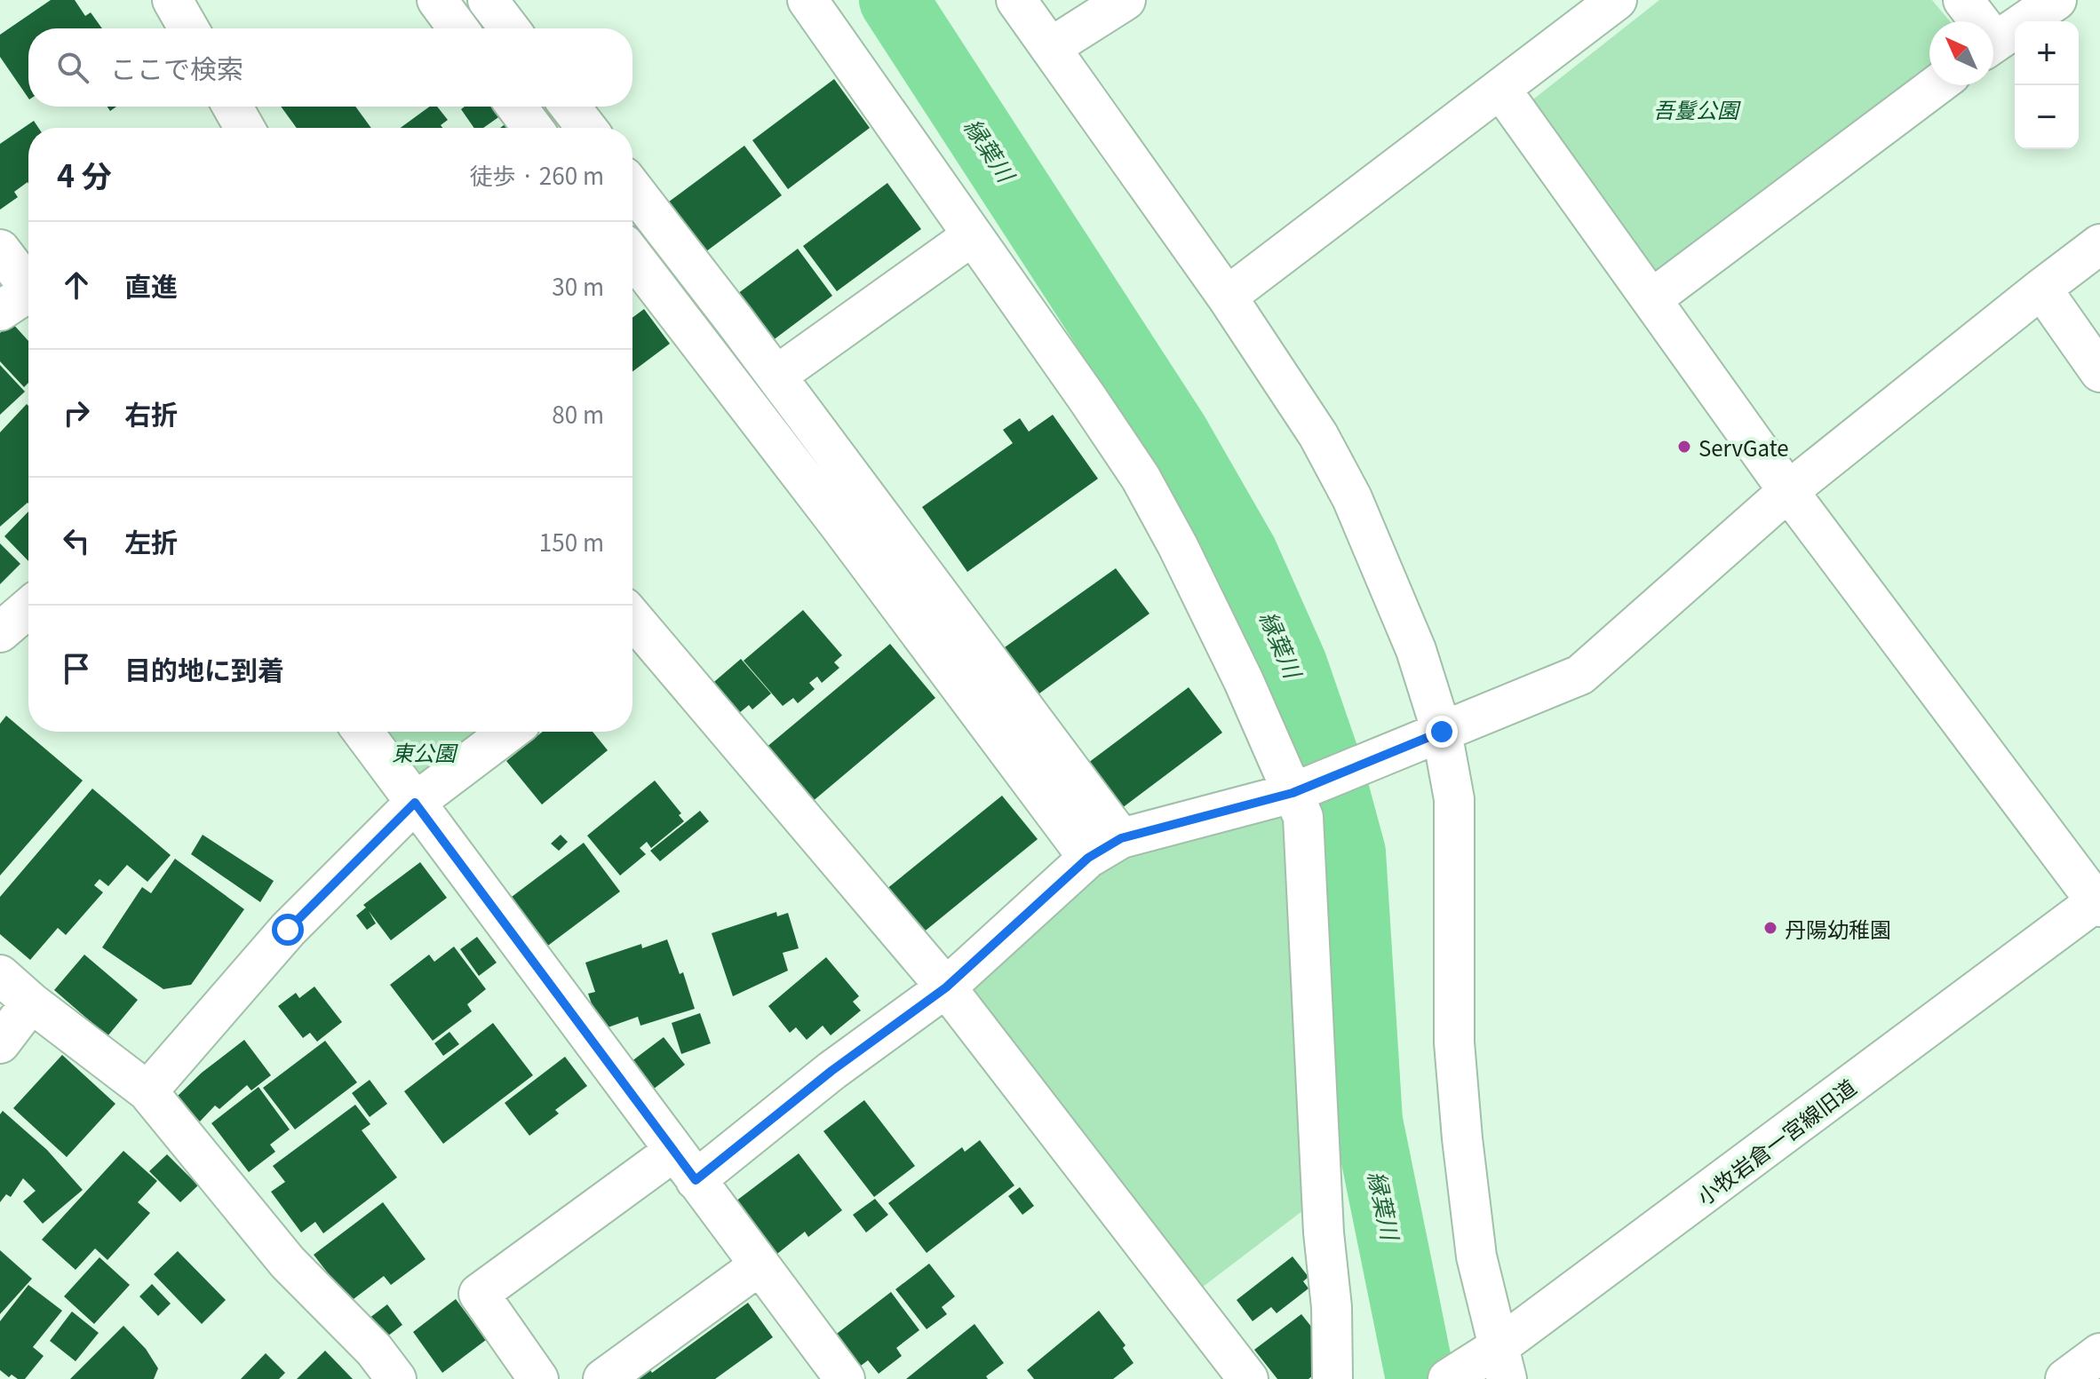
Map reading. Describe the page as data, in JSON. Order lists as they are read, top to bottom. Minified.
{"streets":{"street":["小牧岩倉一宮線旧道"]},"water":["縁葉川"],"parks":["吾鬘公園","東公園"],"places":["ServGate","丹陽幼稚園"],"north":"top left","page":{"map_buttons":["+","−"],"search":"ここで検索","heading":["4 分","徒歩 · 260 m"],"list":[["直進","30 m"],["右折","80 m"],["左折","150 m"],"目的地に到着"]}}
